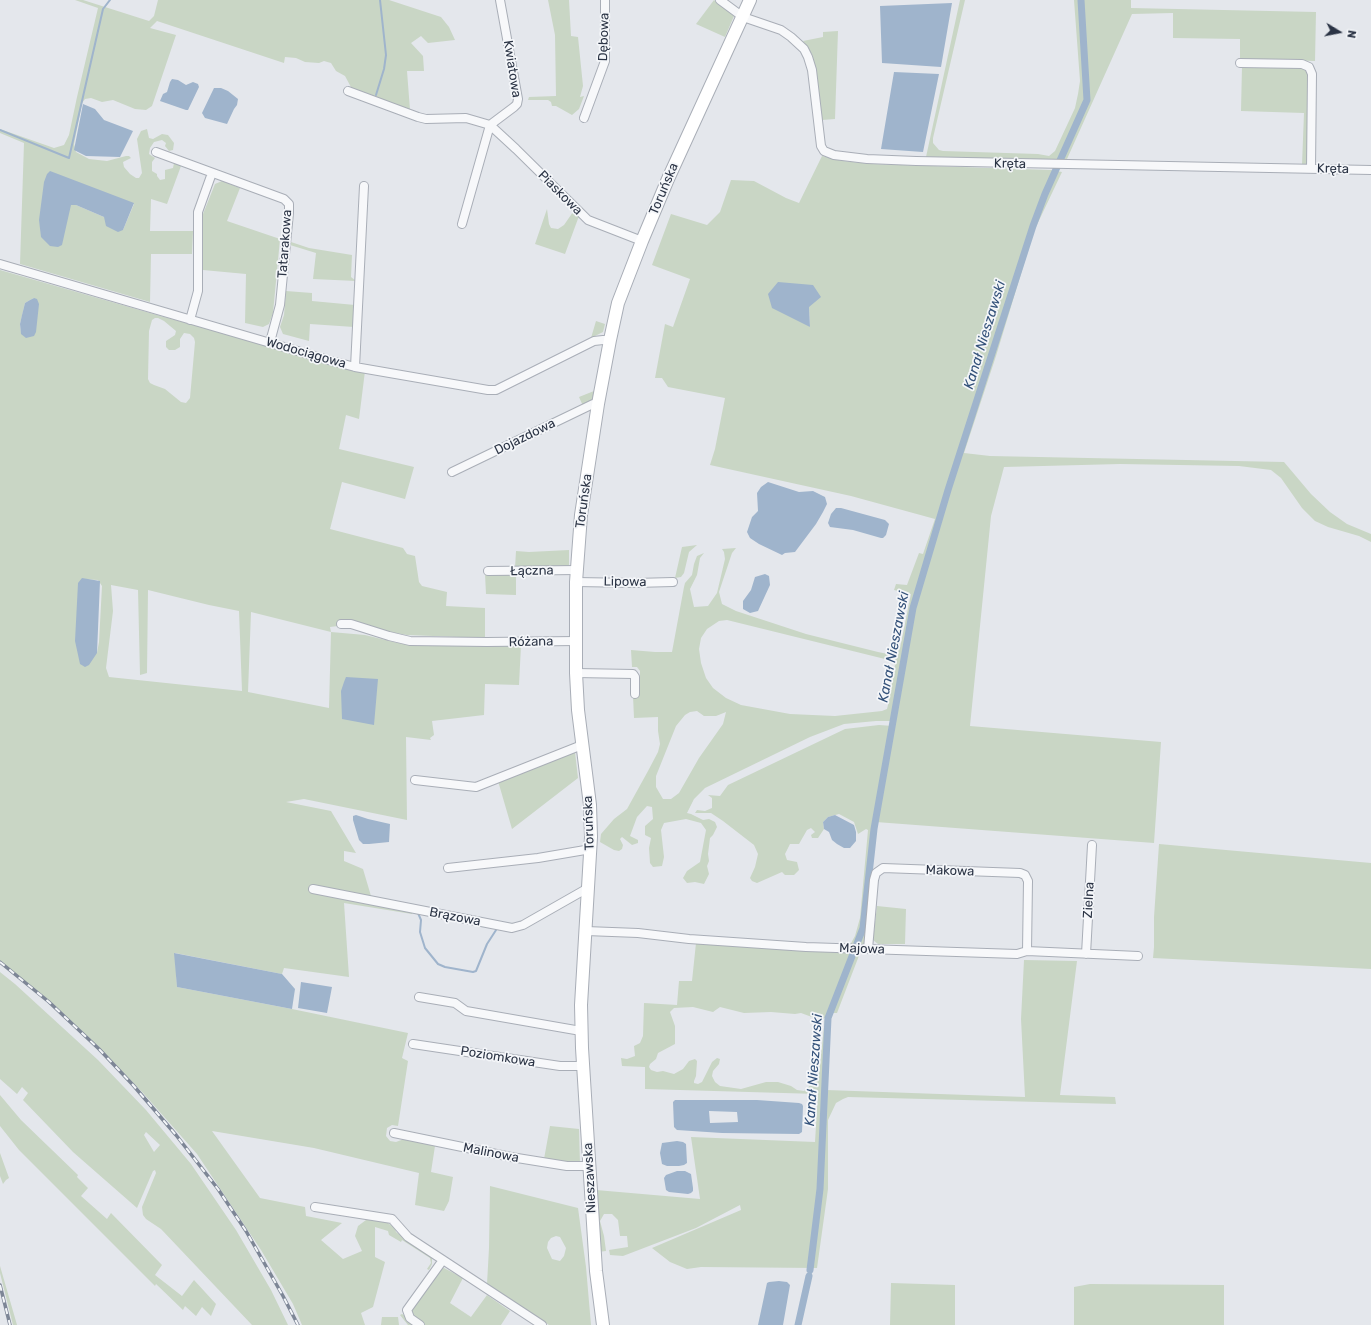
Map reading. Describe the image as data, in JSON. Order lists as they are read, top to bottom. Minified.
{"streets":{"main road":["Toruńska","Nieszawska"],"street":["Dębowa","Kwiatowa","Kręta","Piaskowa","Tatarakowa","Wodociągowa","Dojazdowa","Łączna","Lipowa","Różana","Makowa","Zielna","Brązowa","Majowa","Poziomkowa","Malinowa"]},"crossings":[["Kwiatowa","Piaskowa"],["Kręta","Toruńska"],["Toruńska","Piaskowa"],["Toruńska","Wodociągowa"],["Toruńska","Dojazdowa"],["Toruńska","Łączna"],["Toruńska","Lipowa"],["Toruńska","Różana"],["Toruńska","Brązowa"],["Toruńska","Majowa"],["Toruńska","Nieszawska"],["Tatarakowa","Wodociągowa"],["Łączna","Lipowa"],["Makowa","Majowa"],["Zielna","Majowa"],["Poziomkowa","Nieszawska"],["Malinowa","Nieszawska"]],"water":["Kanał Nieszawski"],"north":"right"}
